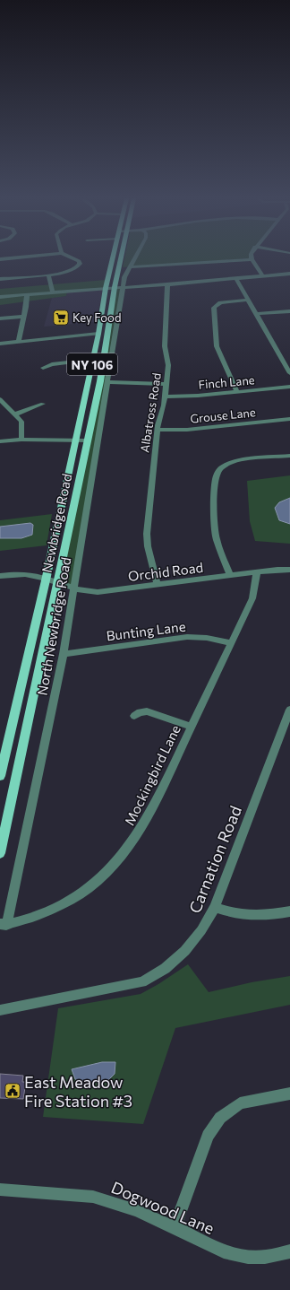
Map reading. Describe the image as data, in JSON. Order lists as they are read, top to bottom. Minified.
{"streets":{"main road":["NY 106","Newbridge Road"],"street":["Finch Lane","Albatross Road","Grouse Lane","Orchid Road","North Newbridge Road","Bunting Lane","Mockingbird Lane","Carnation Road","Dogwood Lane"]},"crossings":[["Finch Lane","Albatross Road"],["Albatross Road","Grouse Lane"],["Albatross Road","Orchid Road"],["Newbridge Road","Orchid Road"],["Newbridge Road","North Newbridge Road"],["Orchid Road","North Newbridge Road"],["Orchid Road","Mockingbird Lane"],["North Newbridge Road","Bunting Lane"],["North Newbridge Road","Mockingbird Lane"],["Bunting Lane","Mockingbird Lane"]],"places":{"supermarket":["Key Food"],"public building":["East Meadow Fire Station #3"]}}
